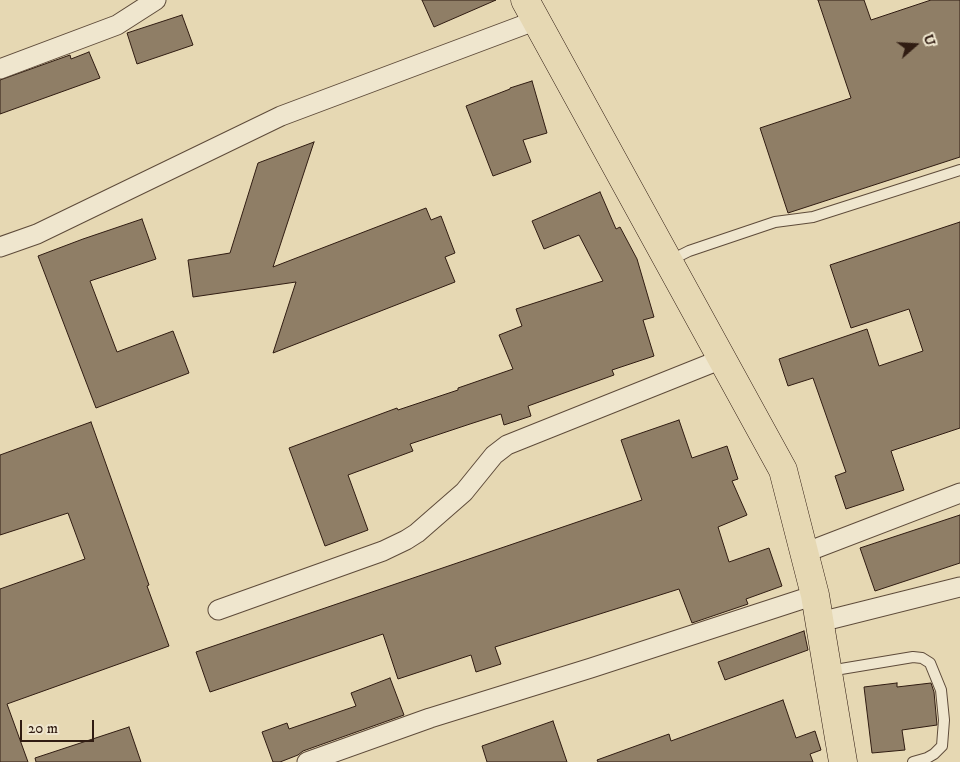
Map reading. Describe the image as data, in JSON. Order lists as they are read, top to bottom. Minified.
{"scale_bar":"20 m","north":"right"}
